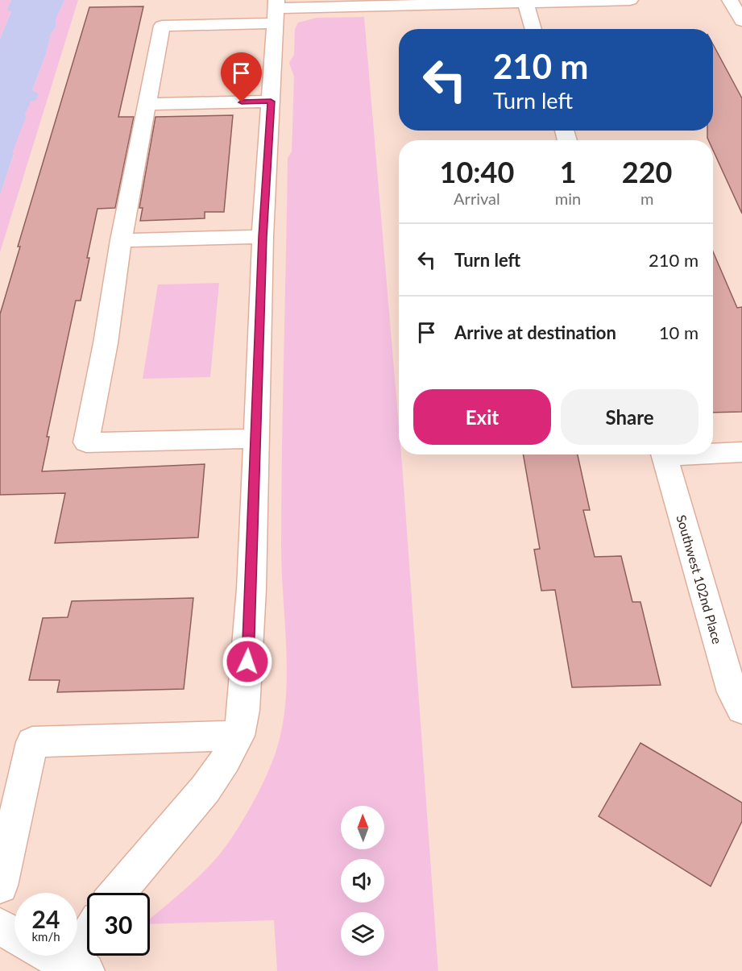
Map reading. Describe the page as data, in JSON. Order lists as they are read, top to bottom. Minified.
{"streets":{"street":["Southwest 102nd Place"]},"north":"top","page":{"turn":["210 m","Turn left"],"eta":["10:40","Arrival","1","min","220","m"],"list":[{"name":"Turn left","value":"210 m"},{"name":"Arrive at destination","value":"10 m"}],"buttons":["Exit","Share"],"speed":"24 km/h","limit":"30"}}
